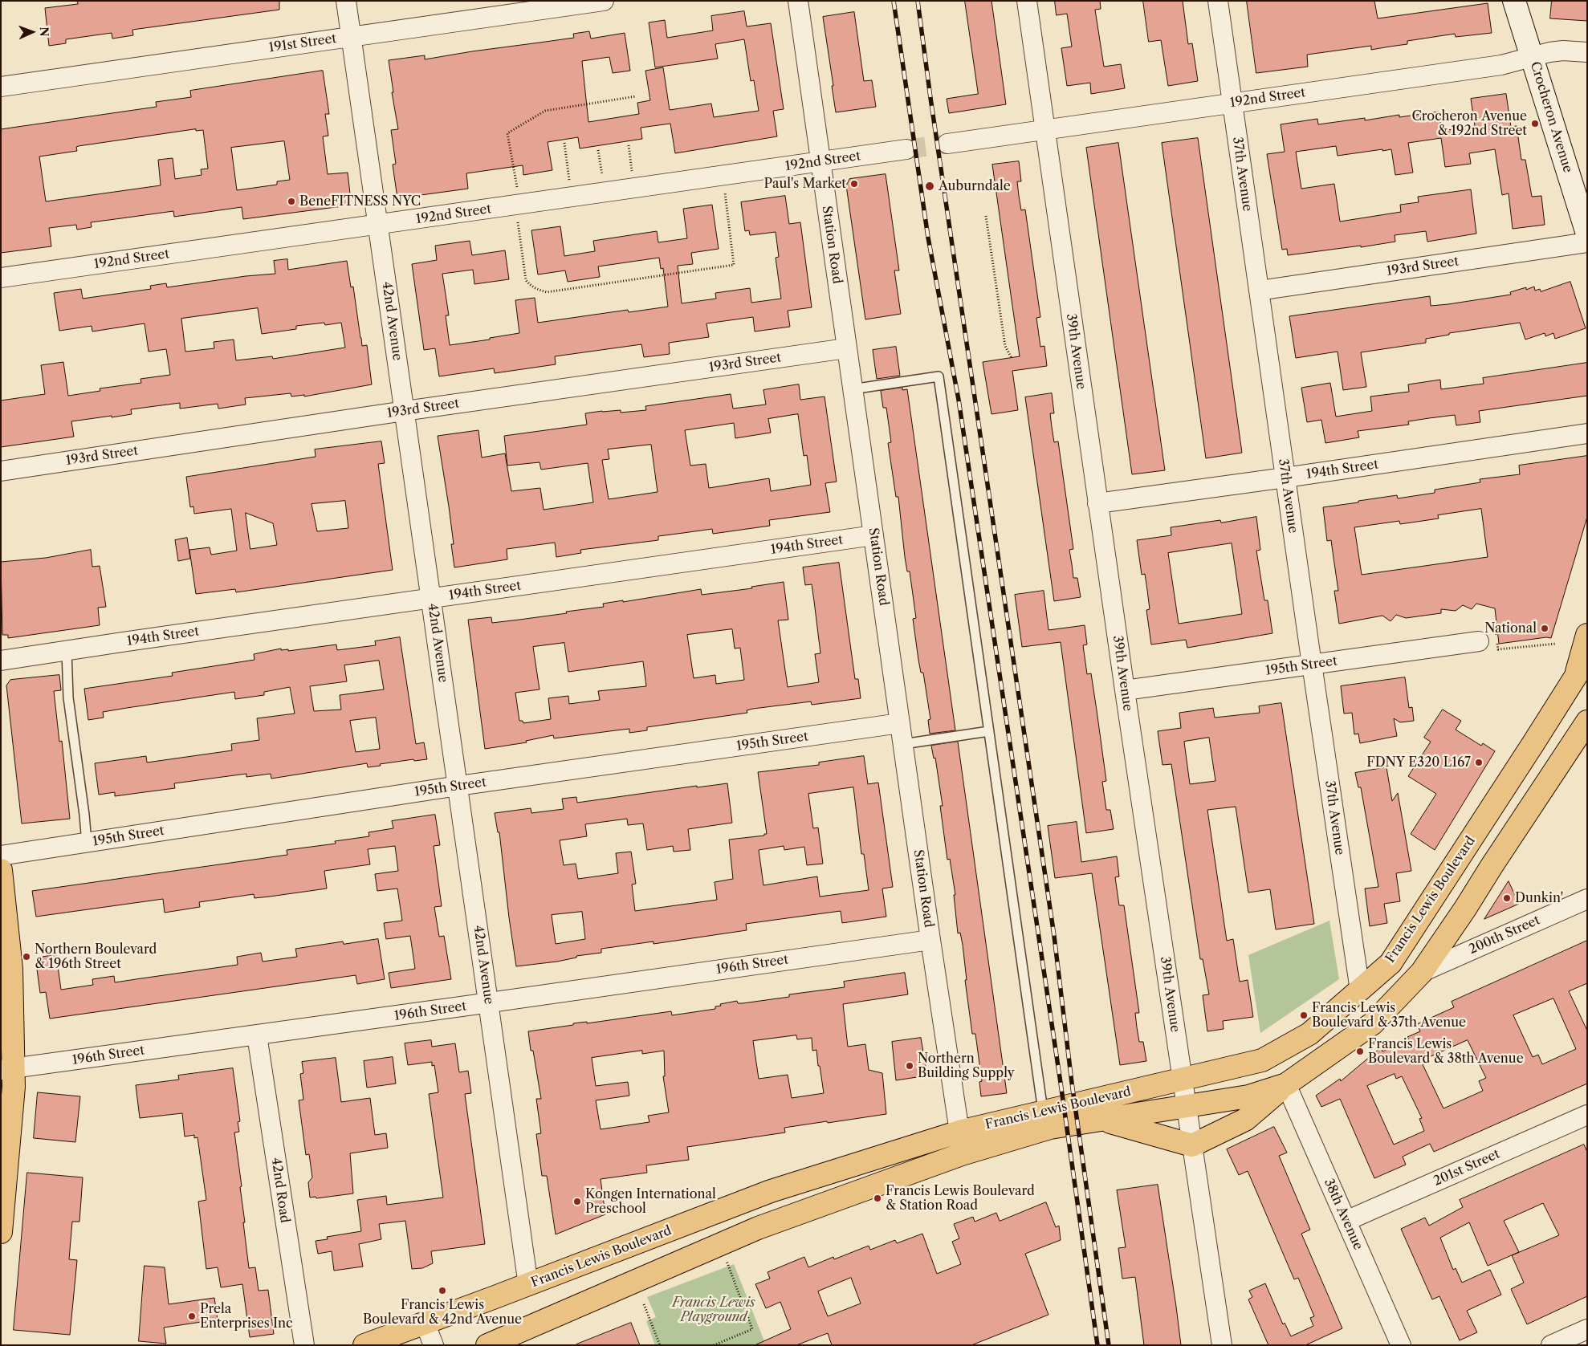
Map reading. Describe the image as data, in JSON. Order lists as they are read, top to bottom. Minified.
{"streets":{"main road":["Francis Lewis Boulevard"],"street":["191st Street","192nd Street","Crocheron Avenue","37th Avenue","Station Road","193rd Street","42nd Avenue","39th Avenue","194th Street","195th Street","200th Street","196th Street","201st Street","42nd Road","38th Avenue"]},"crossings":[["191st Street","42nd Avenue"],["192nd Street","Crocheron Avenue"],["192nd Street","37th Avenue"],["192nd Street","Station Road"],["192nd Street","42nd Avenue"],["192nd Street","39th Avenue"],["37th Avenue","193rd Street"],["37th Avenue","194th Street"],["37th Avenue","195th Street"],["37th Avenue","Francis Lewis Boulevard"],["Station Road","193rd Street"],["Station Road","194th Street"],["Station Road","195th Street"],["Station Road","Francis Lewis Boulevard"],["Station Road","196th Street"],["193rd Street","42nd Avenue"],["42nd Avenue","194th Street"],["42nd Avenue","195th Street"],["42nd Avenue","Francis Lewis Boulevard"],["42nd Avenue","196th Street"],["39th Avenue","194th Street"],["39th Avenue","195th Street"],["39th Avenue","Francis Lewis Boulevard"],["Francis Lewis Boulevard","200th Street"],["Francis Lewis Boulevard","38th Avenue"],["196th Street","42nd Road"],["201st Street","38th Avenue"]],"parks":["Francis Lewis Playground"],"places":["Crocheron Avenue & 192nd Street","Paul's Market","Auburndale","BeneFITNESS NYC","National","FDNY E320 L167","Dunkin'","Northern Boulevard & 196th Street","Francis Lewis Boulevard & 37th Avenue","Francis Lewis Boulevard & 38th Avenue","Northern Building Supply","Francis Lewis Boulevard & Station Road","Kongen International Preschool","Francis Lewis Boulevard & 42nd Avenue","Prela Enterprises Inc"],"north":"right"}
